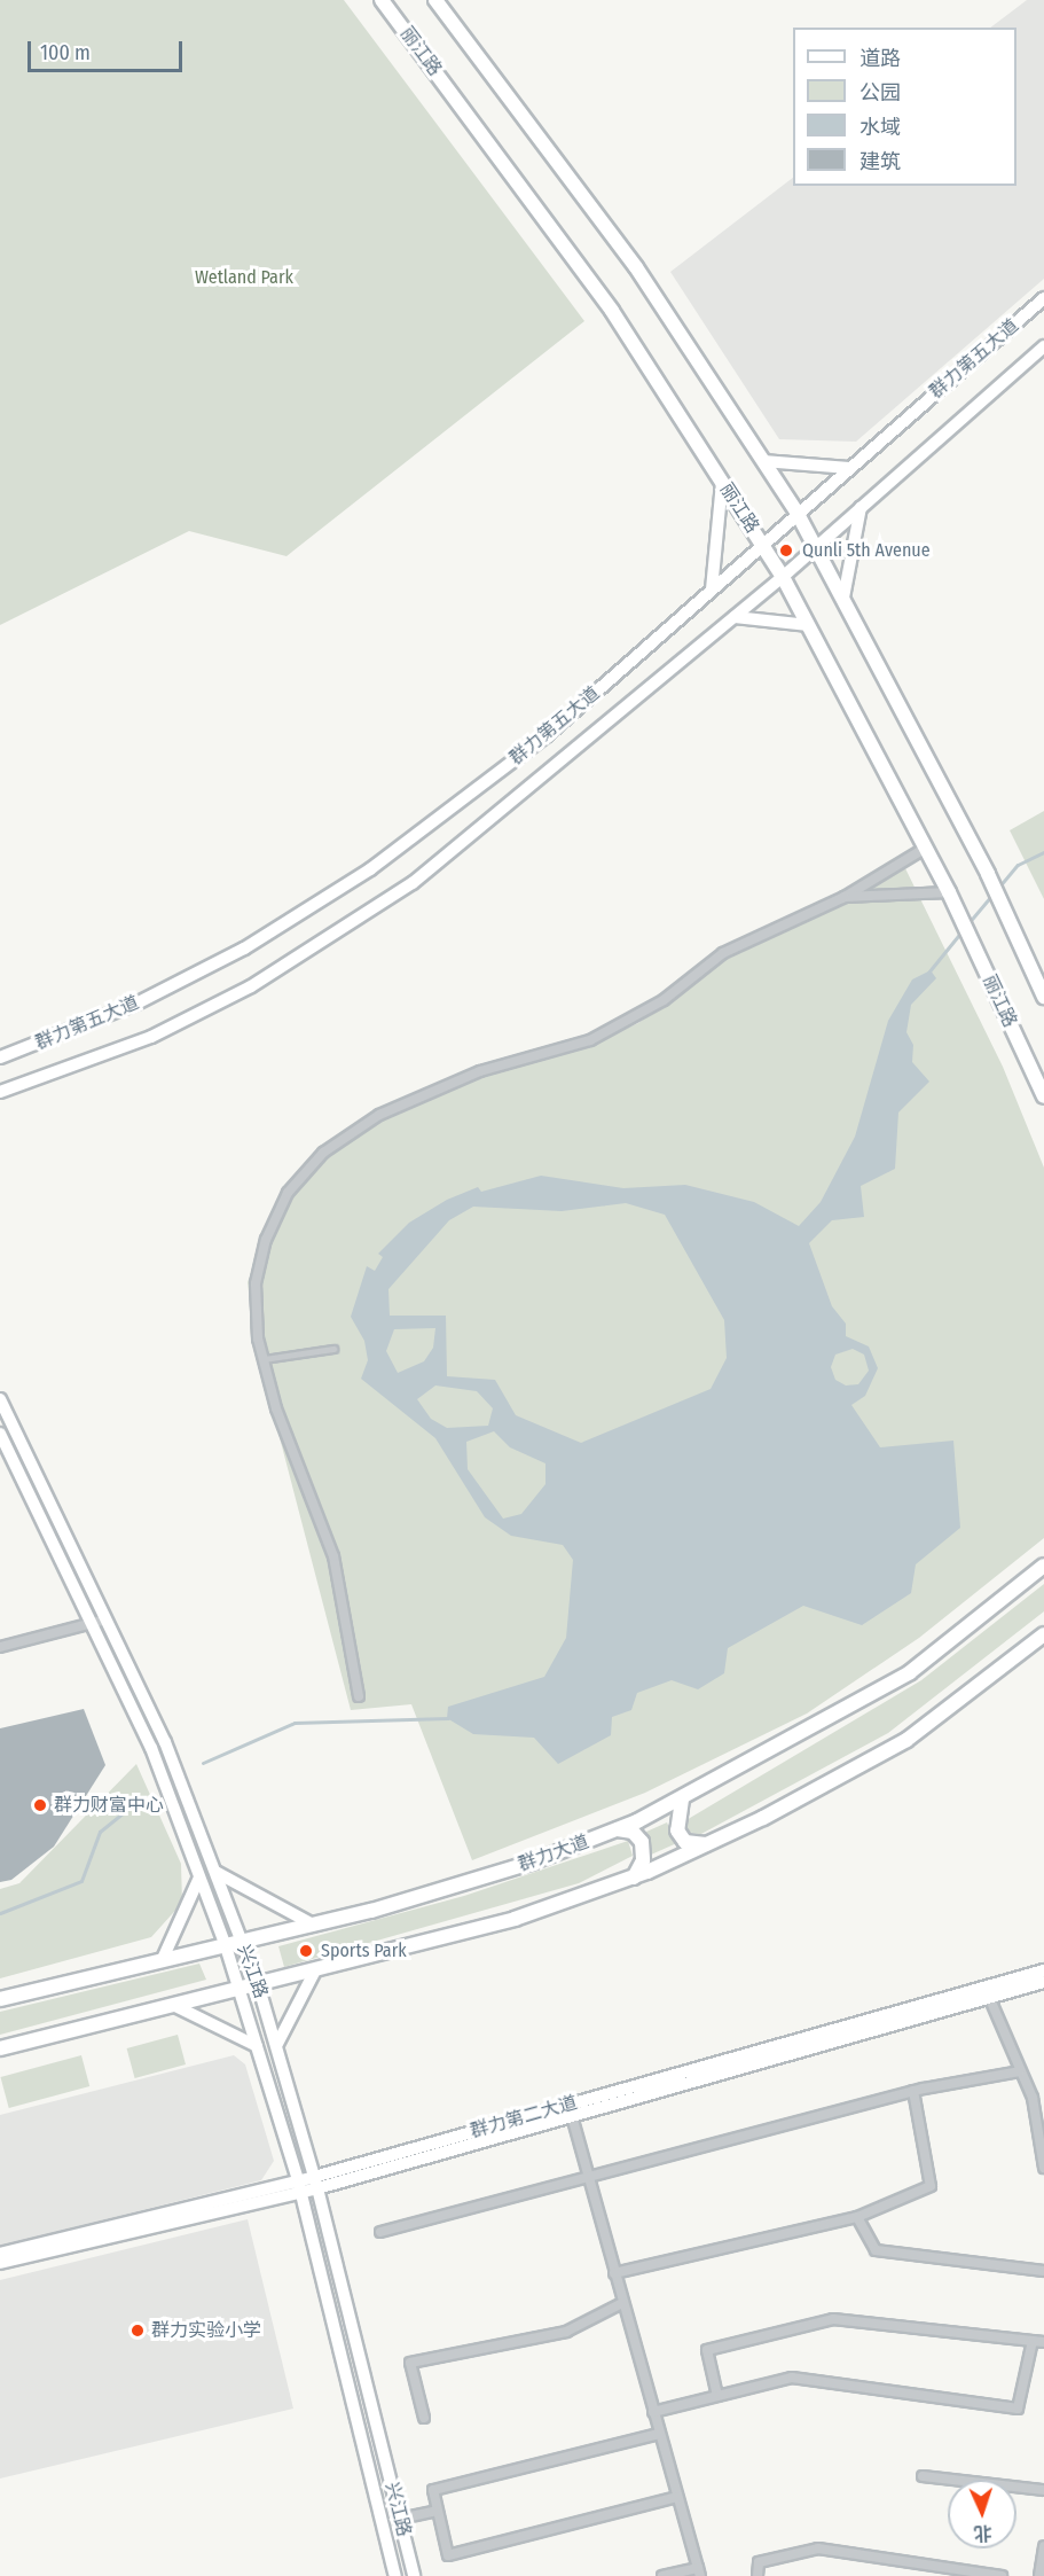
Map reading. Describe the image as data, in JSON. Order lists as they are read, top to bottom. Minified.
{"streets":{"main road":["丽江路","群力第五大道","群力大道","兴江路","群力第二大道"]},"crossings":[["丽江路","群力第五大道"],["群力大道","兴江路"],["兴江路","群力第二大道"]],"parks":["Wetland Park"],"places":["Qunli 5th Avenue","群力财富中心","Sports Park","群力实验小学"],"legend":["道路","公园","水域","建筑"],"scale_bar":"100 m","north":"bottom"}
